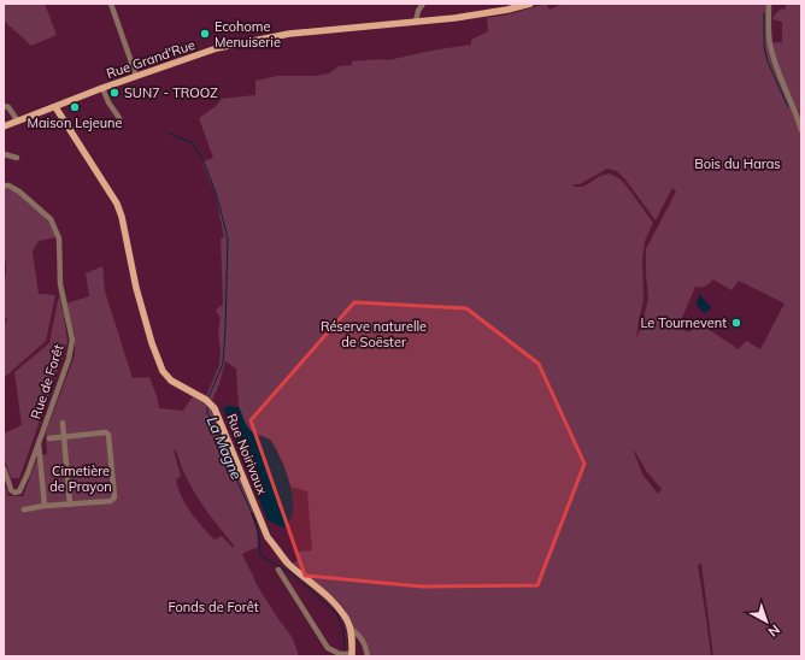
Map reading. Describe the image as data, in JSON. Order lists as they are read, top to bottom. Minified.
{"streets":{"main road":["Rue Grand'Rue","Rue Noirivaux"],"street":["Rue de Forêt"]},"crossings":[["Rue Grand'Rue","Rue Noirivaux"]],"water":["La Magne"],"parks":["Bois du Haras","Réserve naturelle de Soëster","Cimetière de Prayon","Fonds de Forêt"],"places":["Ecohome Menuiserie","SUN7 - TROOZ","Maison Lejeune","Le Tournevent"],"north":"bottom right"}
